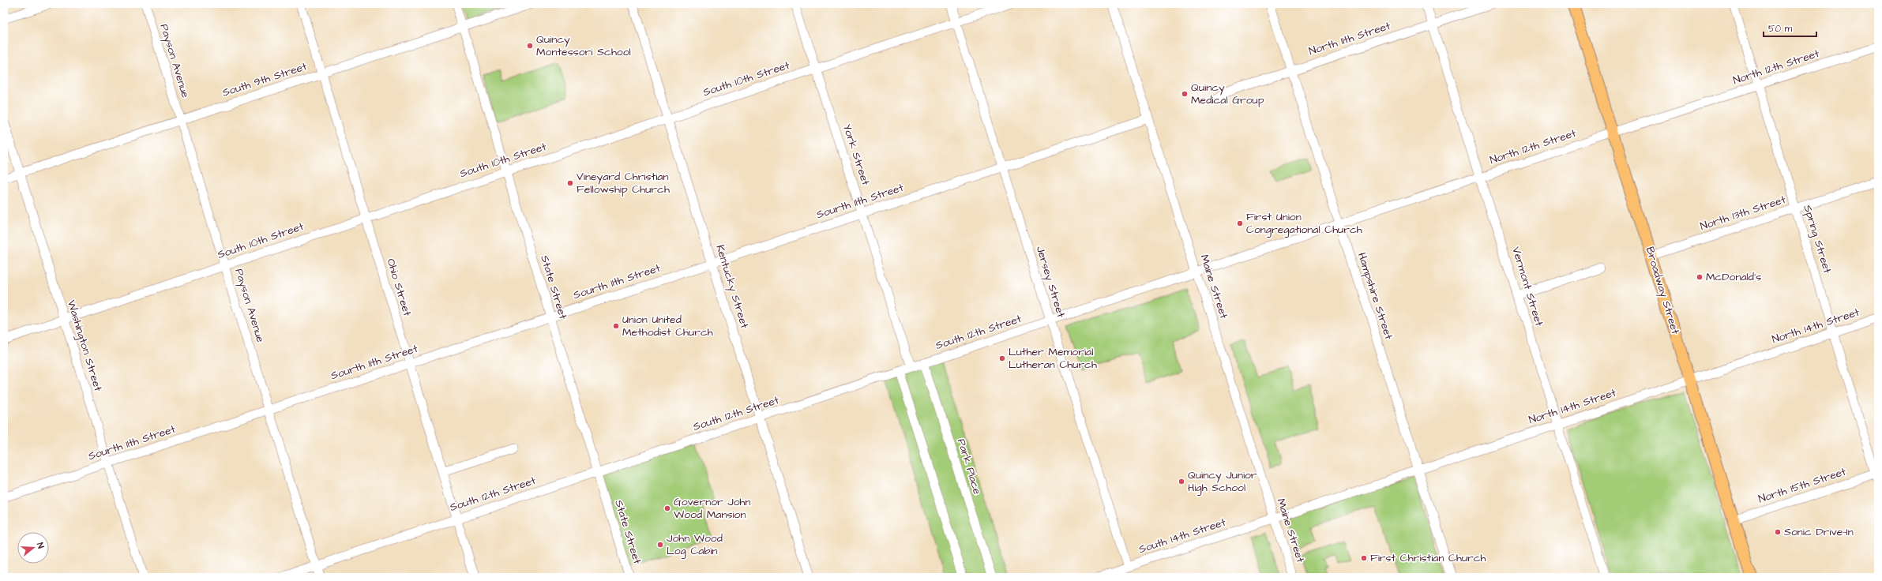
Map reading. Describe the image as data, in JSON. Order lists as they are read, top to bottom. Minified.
{"streets":{"main road":["Broadway Street"],"street":["North 11th Street","Payson Avenue","North 12th Street","South 10th Street","South 9th Street","York Street","Sourth 11th Street","North 13th Street","Spring Street","Jersey Street","Kentucky Street","Maine Street","Vermont Street","Ohio Street","State Street","Hampshire Street","North 14th Street","South 12th Street","Washington Street","Park Place","North 15th Street","South 14th Street"]},"crossings":[["North 11th Street","Vermont Street"],["North 11th Street","Hampshire Street"],["Payson Avenue","South 10th Street"],["Payson Avenue","South 9th Street"],["Payson Avenue","Sourth 11th Street"],["Payson Avenue","South 12th Street"],["North 12th Street","Spring Street"],["North 12th Street","Maine Street"],["North 12th Street","Vermont Street"],["North 12th Street","Broadway Street"],["North 12th Street","Hampshire Street"],["North 12th Street","South 12th Street"],["South 10th Street","York Street"],["South 10th Street","Jersey Street"],["South 10th Street","Kentucky Street"],["South 10th Street","Ohio Street"],["South 10th Street","State Street"],["South 10th Street","Washington Street"],["South 9th Street","Ohio Street"],["South 9th Street","State Street"],["South 9th Street","Washington Street"],["York Street","Sourth 11th Street"],["York Street","South 12th Street"],["Sourth 11th Street","Jersey Street"],["Sourth 11th Street","Kentucky Street"],["Sourth 11th Street","Maine Street"],["Sourth 11th Street","Ohio Street"],["Sourth 11th Street","State Street"],["Sourth 11th Street","Washington Street"],["North 13th Street","Spring Street"],["North 13th Street","Broadway Street"],["Spring Street","North 14th Street"],["Spring Street","North 15th Street"],["Jersey Street","South 12th Street"],["Jersey Street","South 14th Street"],["Kentucky Street","South 12th Street"],["Maine Street","North 14th Street"],["Maine Street","South 12th Street"],["Maine Street","South 14th Street"],["Vermont Street","North 14th Street"],["Ohio Street","South 12th Street"],["State Street","South 12th Street"],["Broadway Street","North 14th Street"],["Broadway Street","North 15th Street"],["Hampshire Street","North 14th Street"],["North 14th Street","South 14th Street"],["South 12th Street","Park Place"]],"places":["Quincy Montessori School","Quincy Medical Group","Vineyard Christian Fellowship Church","First Union Congregational Church","McDonald's","Union United Methodist Church","Luther Memorial Lutheran Church","Quincy Junior High School","Governor John Wood Mansion","Sonic Drive-In","John Wood Log Cabin","First Christian Church"],"scale_bar":"50 m","north":"right"}
